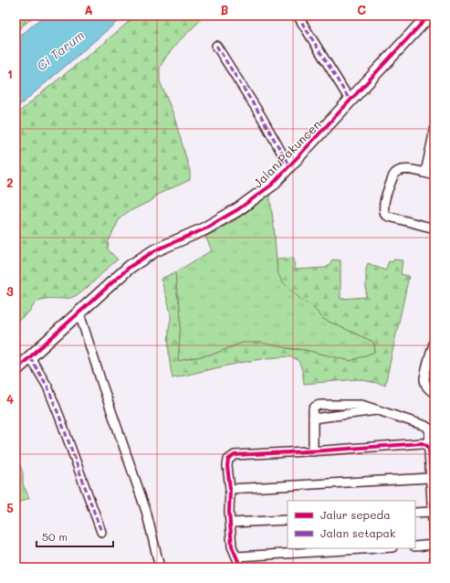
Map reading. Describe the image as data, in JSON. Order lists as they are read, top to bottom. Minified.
{"streets":{"street":["Jalan Pakuncen"]},"water":["Ci Tarum"],"legend":["Jalur sepeda","Jalan setapak"],"scale_bar":"50 m","grid":{"columns":["A","B","C"],"rows":["1","2","3","4","5"]}}
